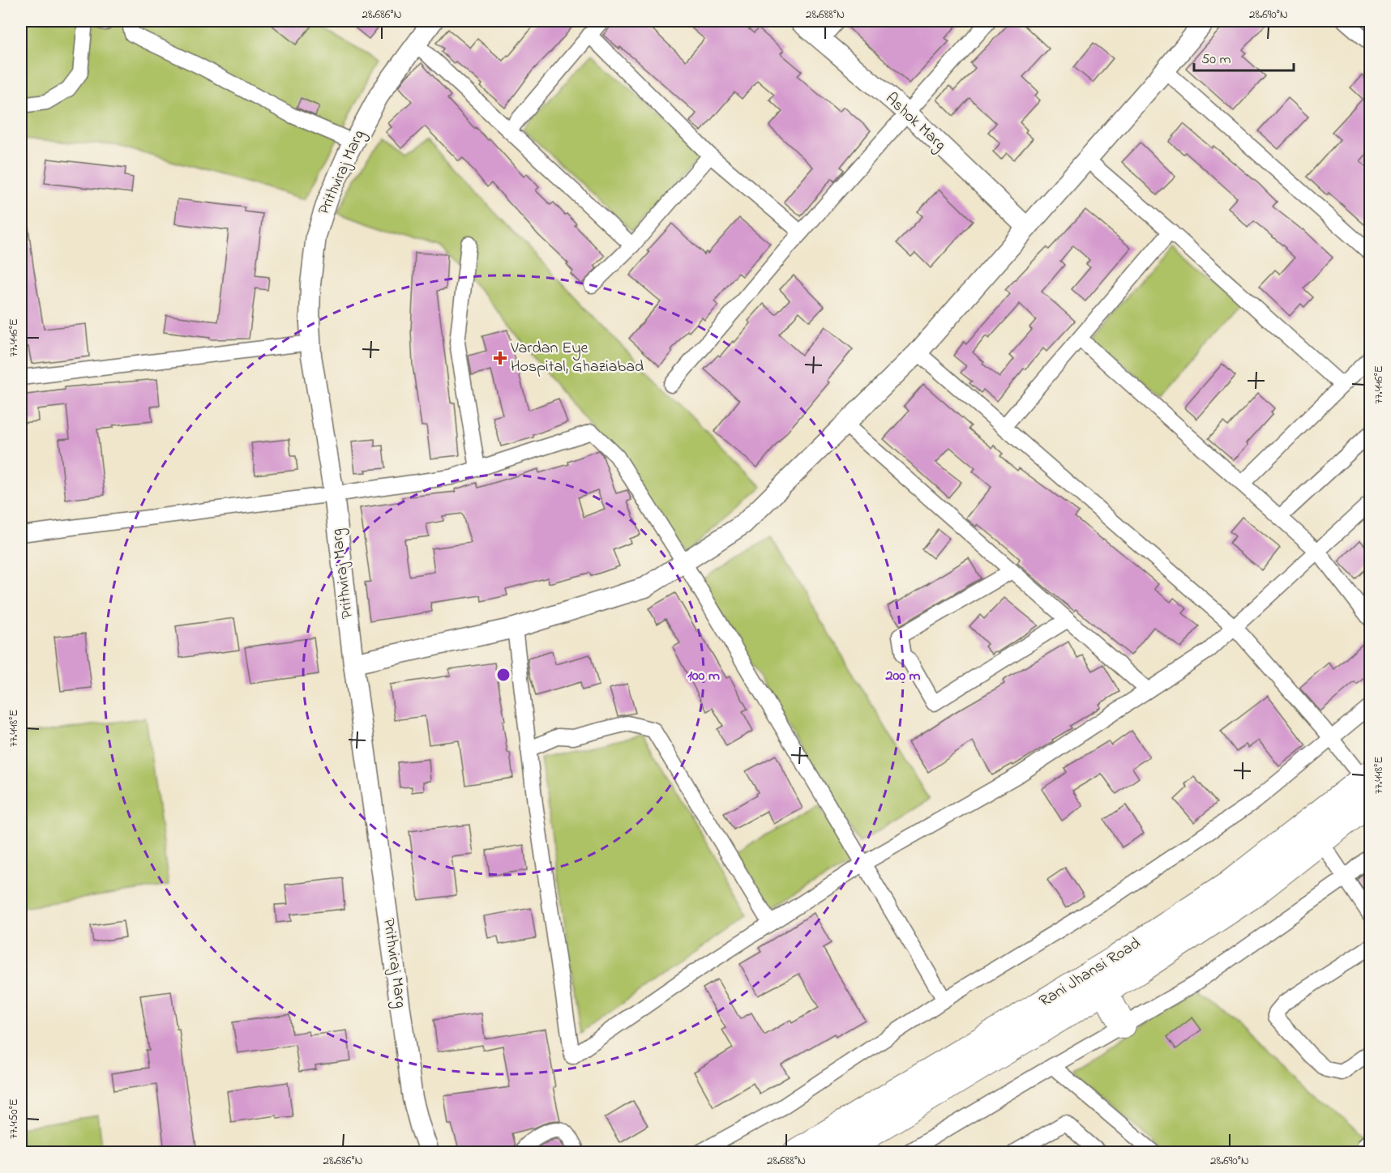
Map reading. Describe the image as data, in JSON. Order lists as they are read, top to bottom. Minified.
{"streets":{"highway":["Rani Jhansi Road"],"street":["Ashok Marg","Prithviraj Marg"]},"places":{"health":["Vardan Eye Hospital, Ghaziabad"]},"scale_bar":"50 m","coordinates":["28.686°N","28.688°N","28.690°N","77.446°E","77.448°E","77.450°E"],"rings":["100 m","200 m"]}
